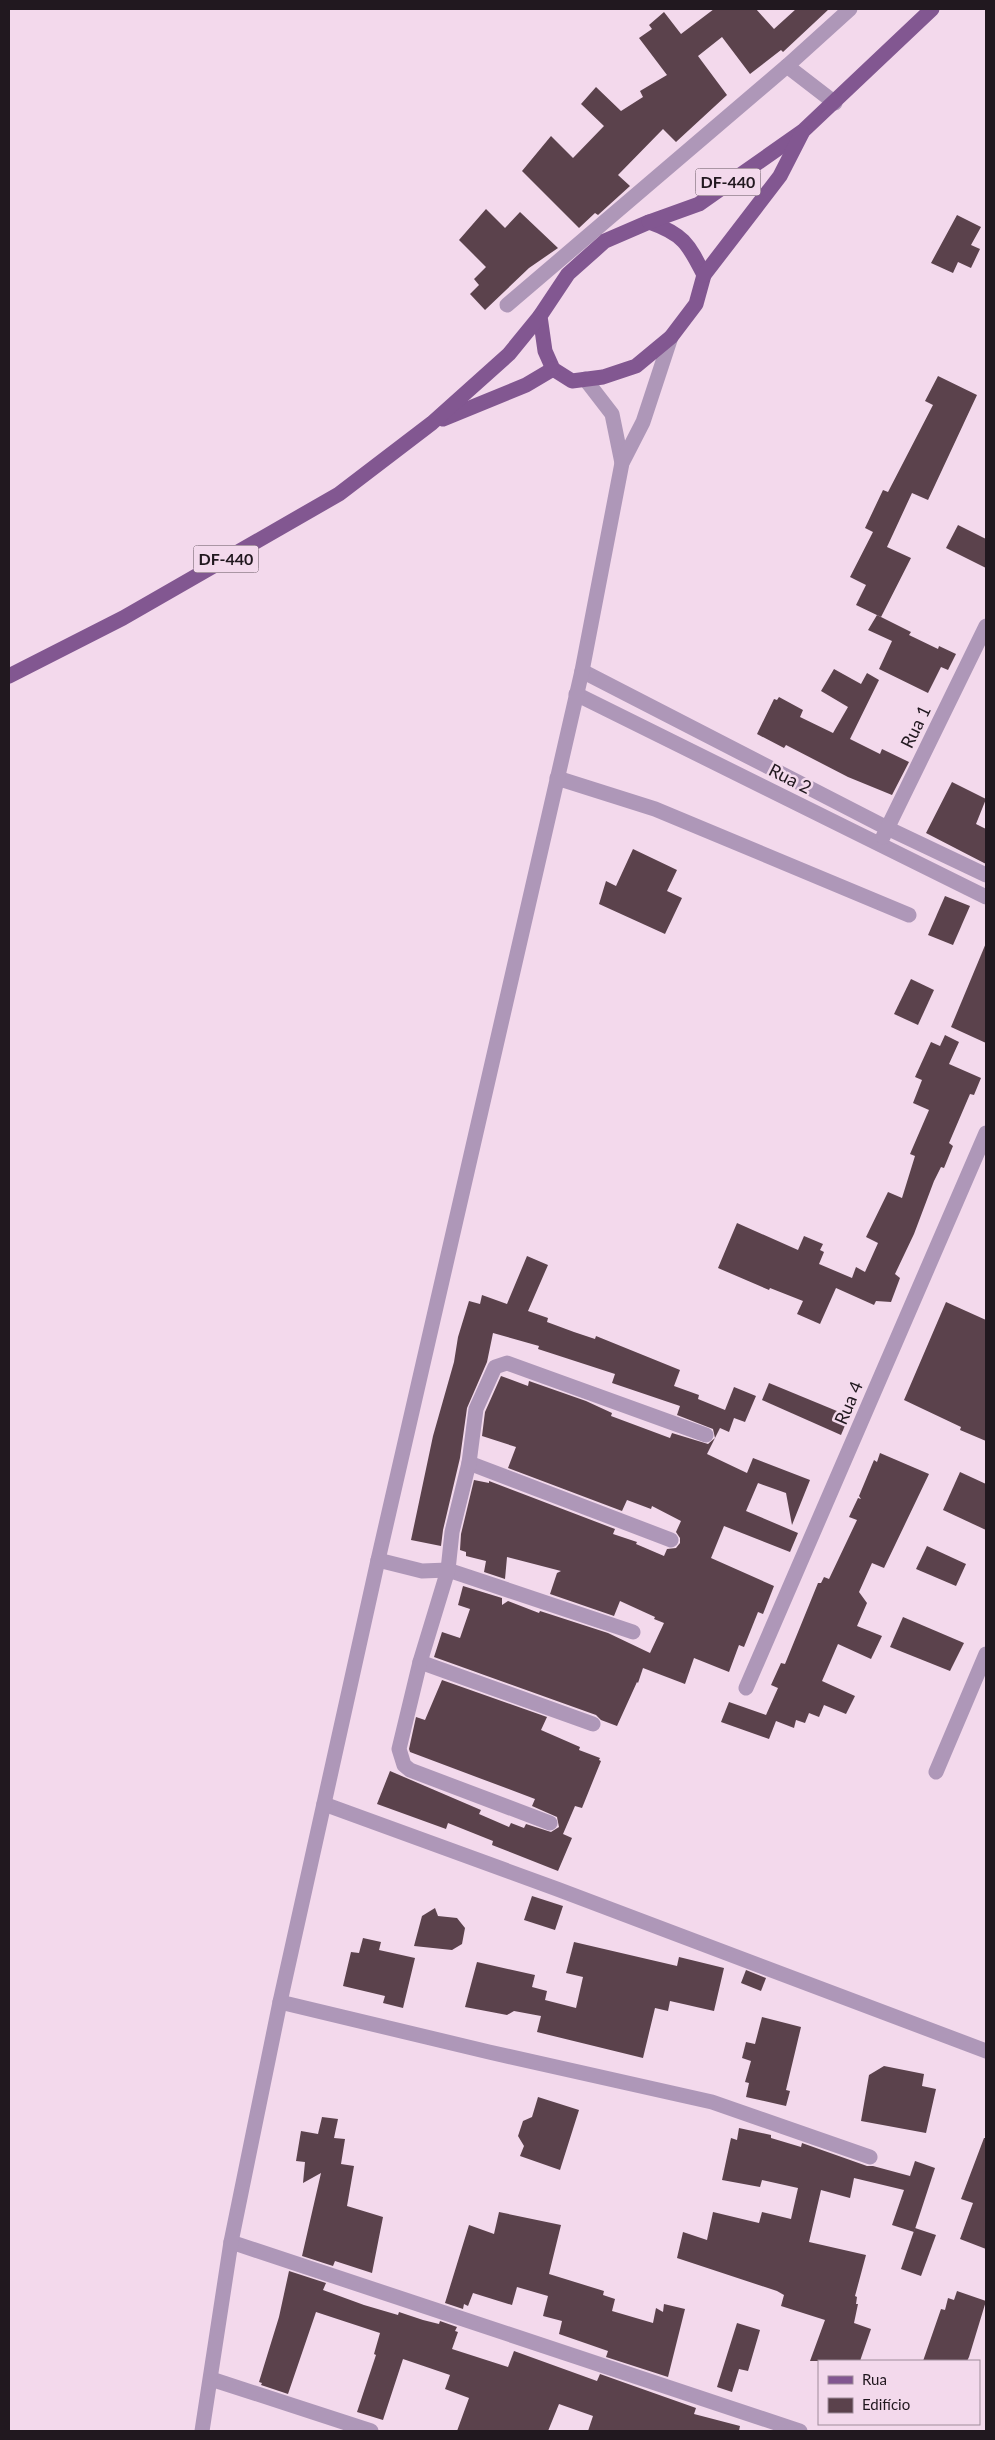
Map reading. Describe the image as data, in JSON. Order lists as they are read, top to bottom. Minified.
{"streets":{"main road":["DF-440"],"street":["Rua 1","Rua 2","Rua 4"]},"crossings":[["Rua 1","Rua 2"]],"legend":["Rua","Edifício"]}
